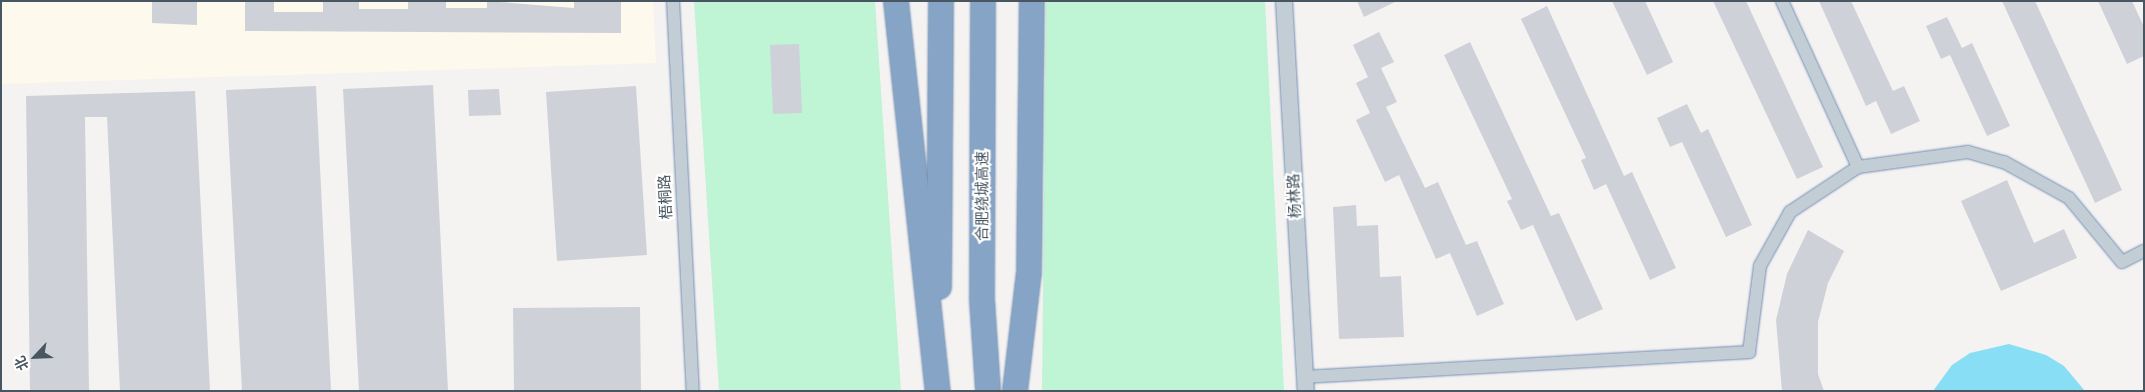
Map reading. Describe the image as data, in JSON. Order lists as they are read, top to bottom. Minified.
{"streets":{"highway":["合肥绕城高速"],"street":["杨林路","梧桐路"]},"north":"bottom left"}
